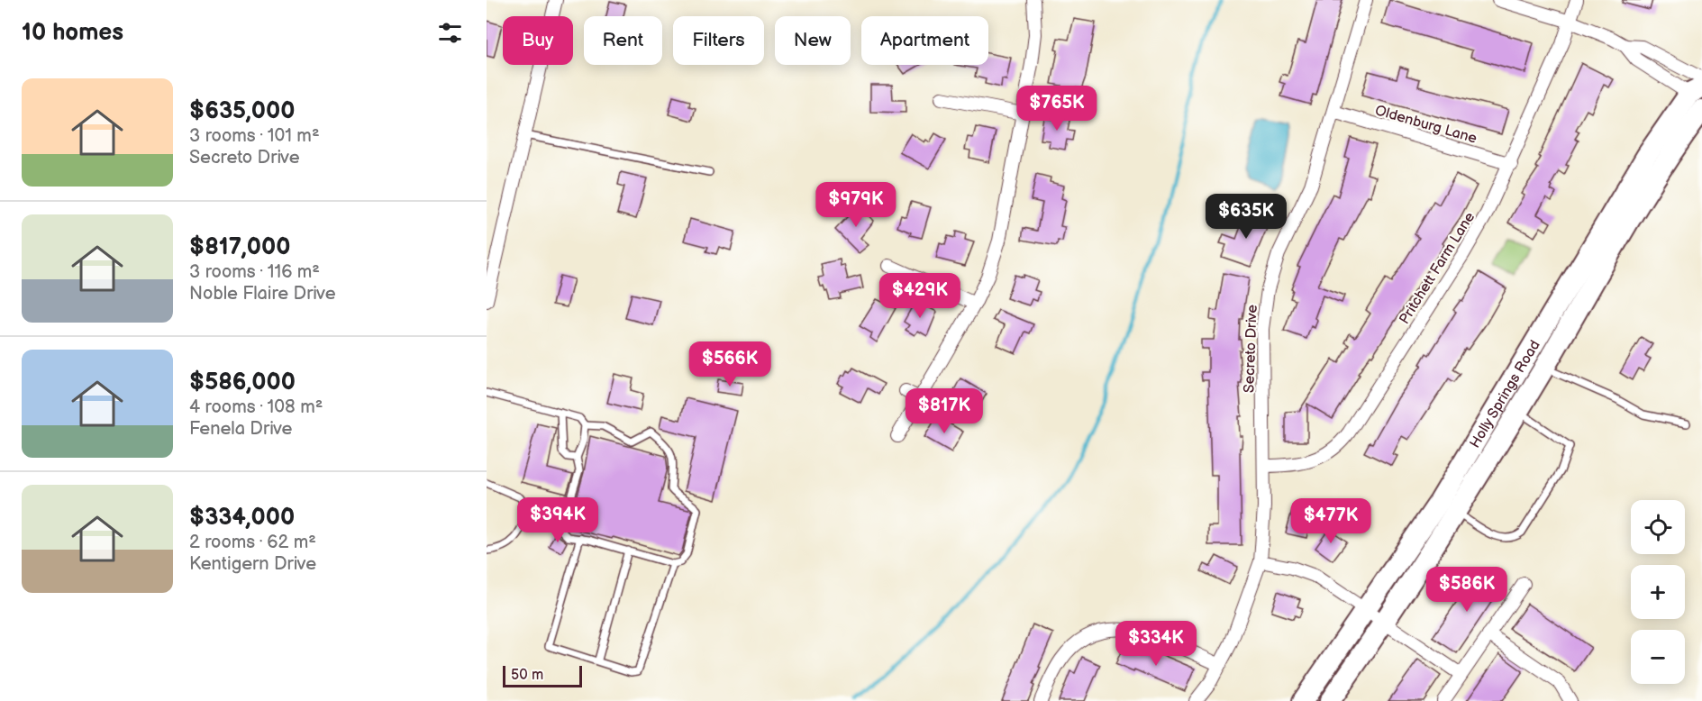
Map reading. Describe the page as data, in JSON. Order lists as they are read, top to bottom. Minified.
{"streets":{"main road":["Holly Springs Road"],"street":["Oldenburg Lane","Pritchett Farm Lane","Secreto Drive"]},"crossings":[["Oldenburg Lane","Pritchett Farm Lane"],["Oldenburg Lane","Secreto Drive"],["Pritchett Farm Lane","Secreto Drive"]],"scale_bar":"50 m","page":{"heading":"10 homes","chip":["Buy","Rent","Filters","New","Apartment"],"list":[{"name":"$635,000","note":"3 rooms · 101 m² · Secreto Drive"},{"name":"$817,000","note":"3 rooms · 116 m² · Noble Flaire Drive"},{"name":"$586,000","note":"4 rooms · 108 m² · Fenela Drive"},{"name":"$334,000","note":"2 rooms · 62 m² · Kentigern Drive"}],"price":["$765K","$979K","$635K","$429K","$566K","$817K","$394K","$477K","$586K","$334K"],"map_buttons":["+","−"],"scale":"50 m"}}
